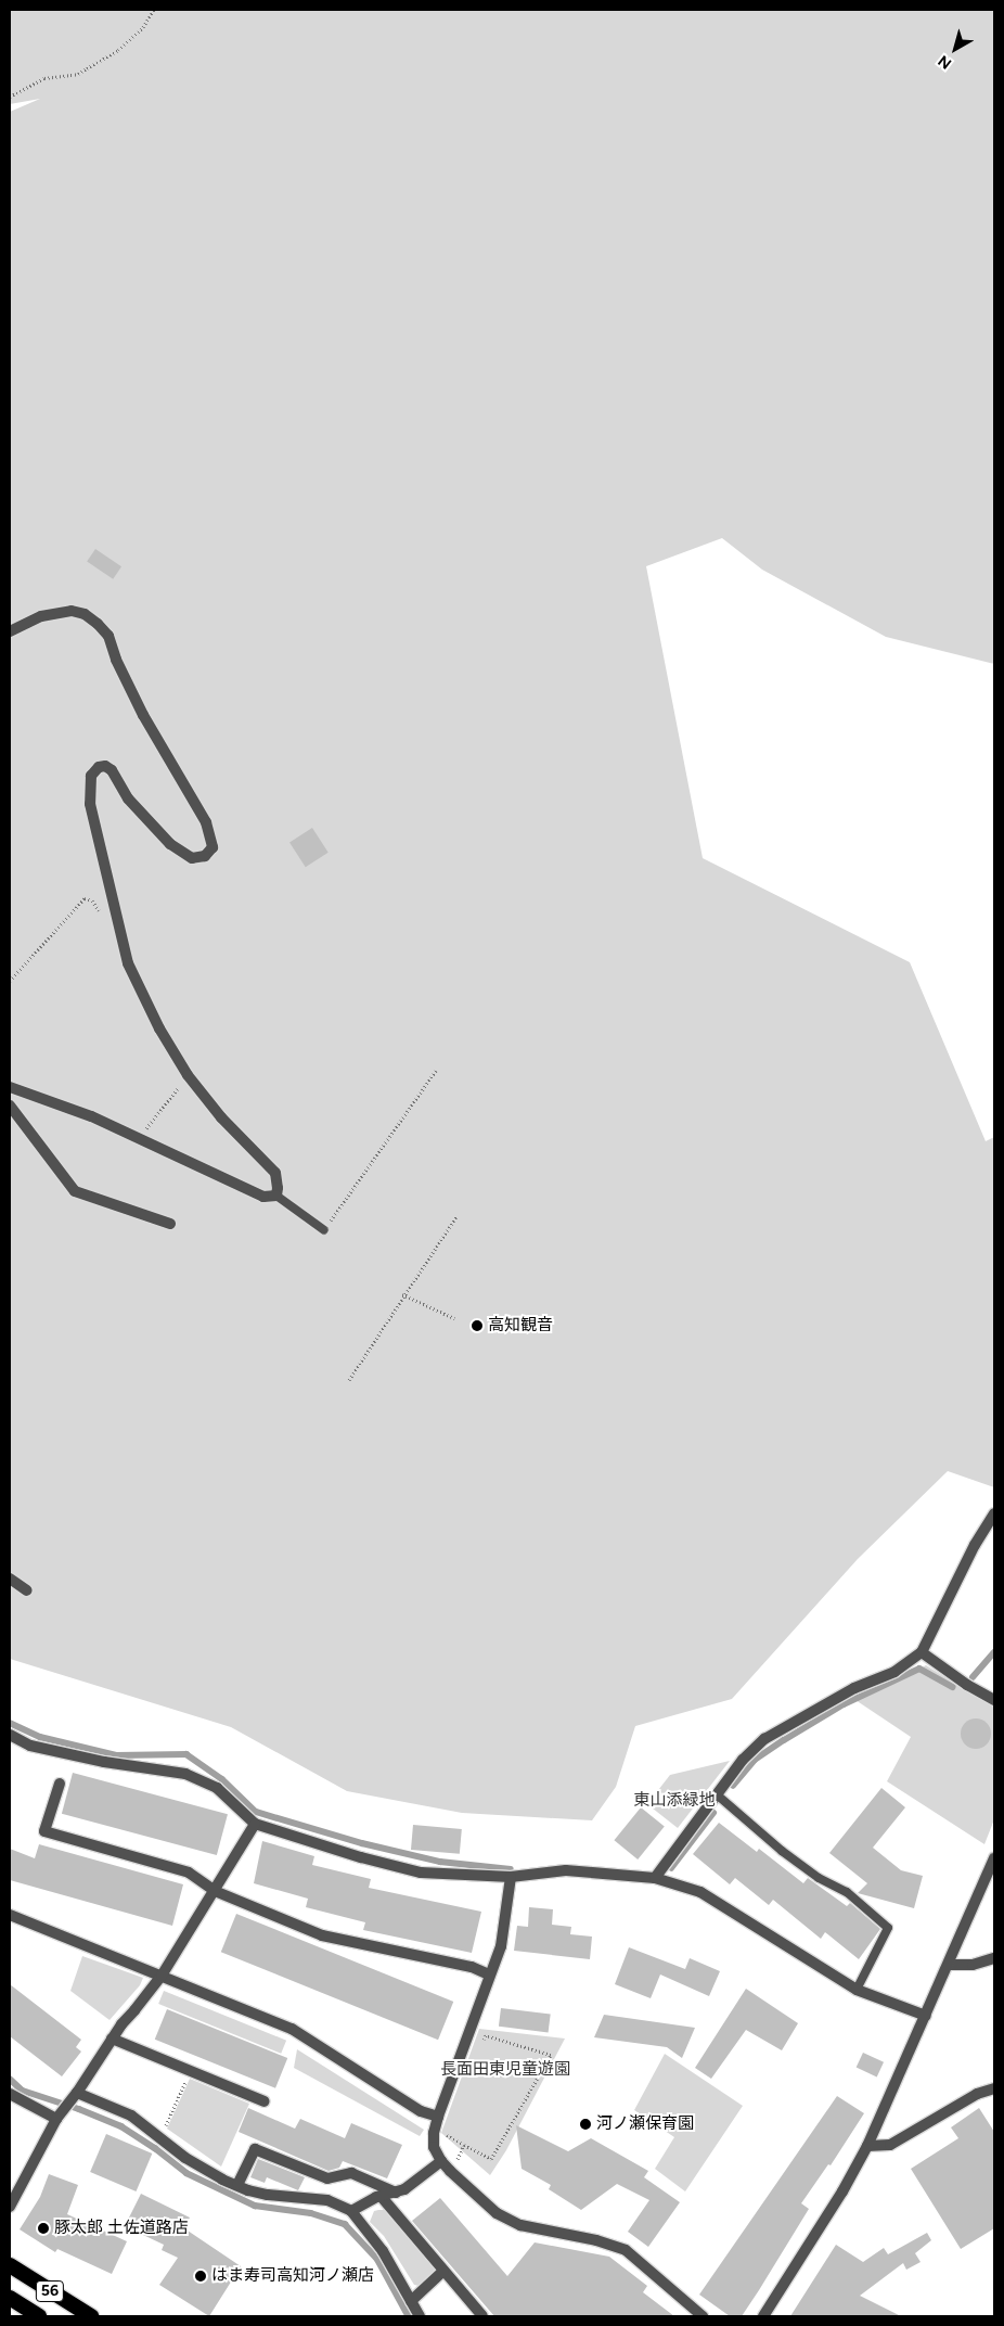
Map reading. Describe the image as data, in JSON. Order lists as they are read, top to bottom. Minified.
{"streets":{"highway":["56"]},"parks":["東山添緑地","長面田東児童遊園"],"places":["高知観音","河ノ瀬保育園","豚太郎 土佐道路店","はま寿司高知河ノ瀬店"],"north":"bottom left"}
